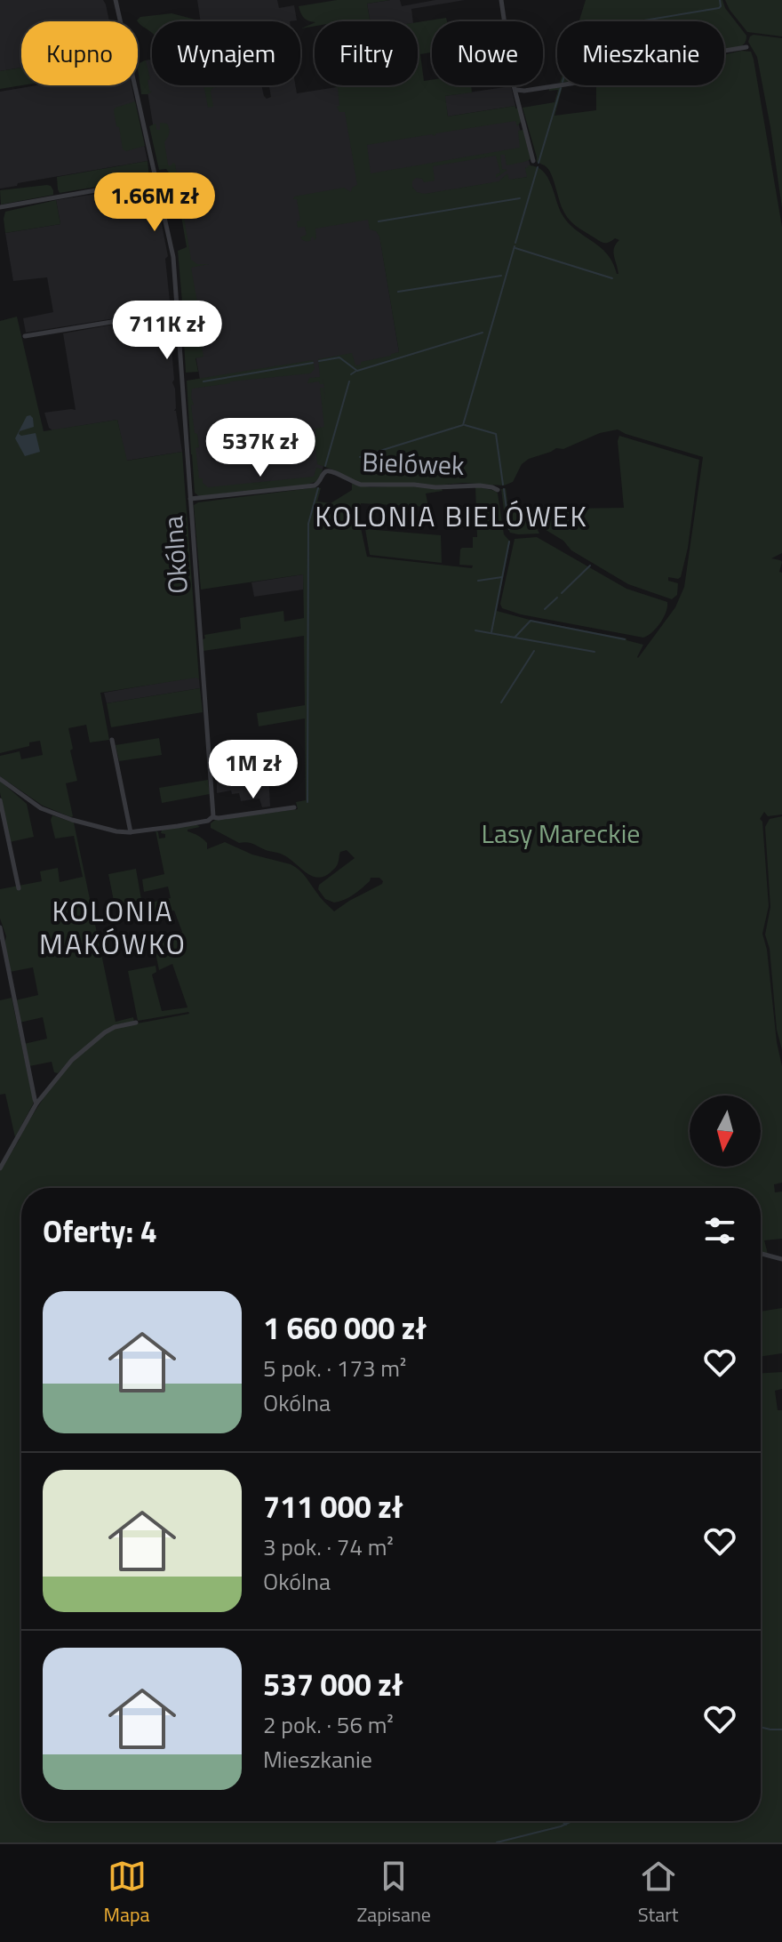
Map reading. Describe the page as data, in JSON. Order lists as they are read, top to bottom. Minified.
{"streets":{"street":["Bielówek","Okólna"]},"crossings":[["Bielówek","Okólna"]],"districts":["KOLONIA BIELÓWEK","KOLONIA MAKÓWKO"],"parks":["Lasy Mareckie"],"north":"bottom","page":{"chip":["Kupno","Wynajem","Filtry","Nowe","Mieszkanie"],"price":["1.66M zł","711K zł","537K zł","1M zł"],"heading":"Oferty: 4","list":[{"name":"1 660 000 zł","note":"5 pok. · 173 m² · Okólna"},{"name":"711 000 zł","note":"3 pok. · 74 m² · Okólna"},{"name":"537 000 zł","note":"2 pok. · 56 m² · Mieszkanie"}],"tabs":["Mapa","Zapisane","Start"]}}
